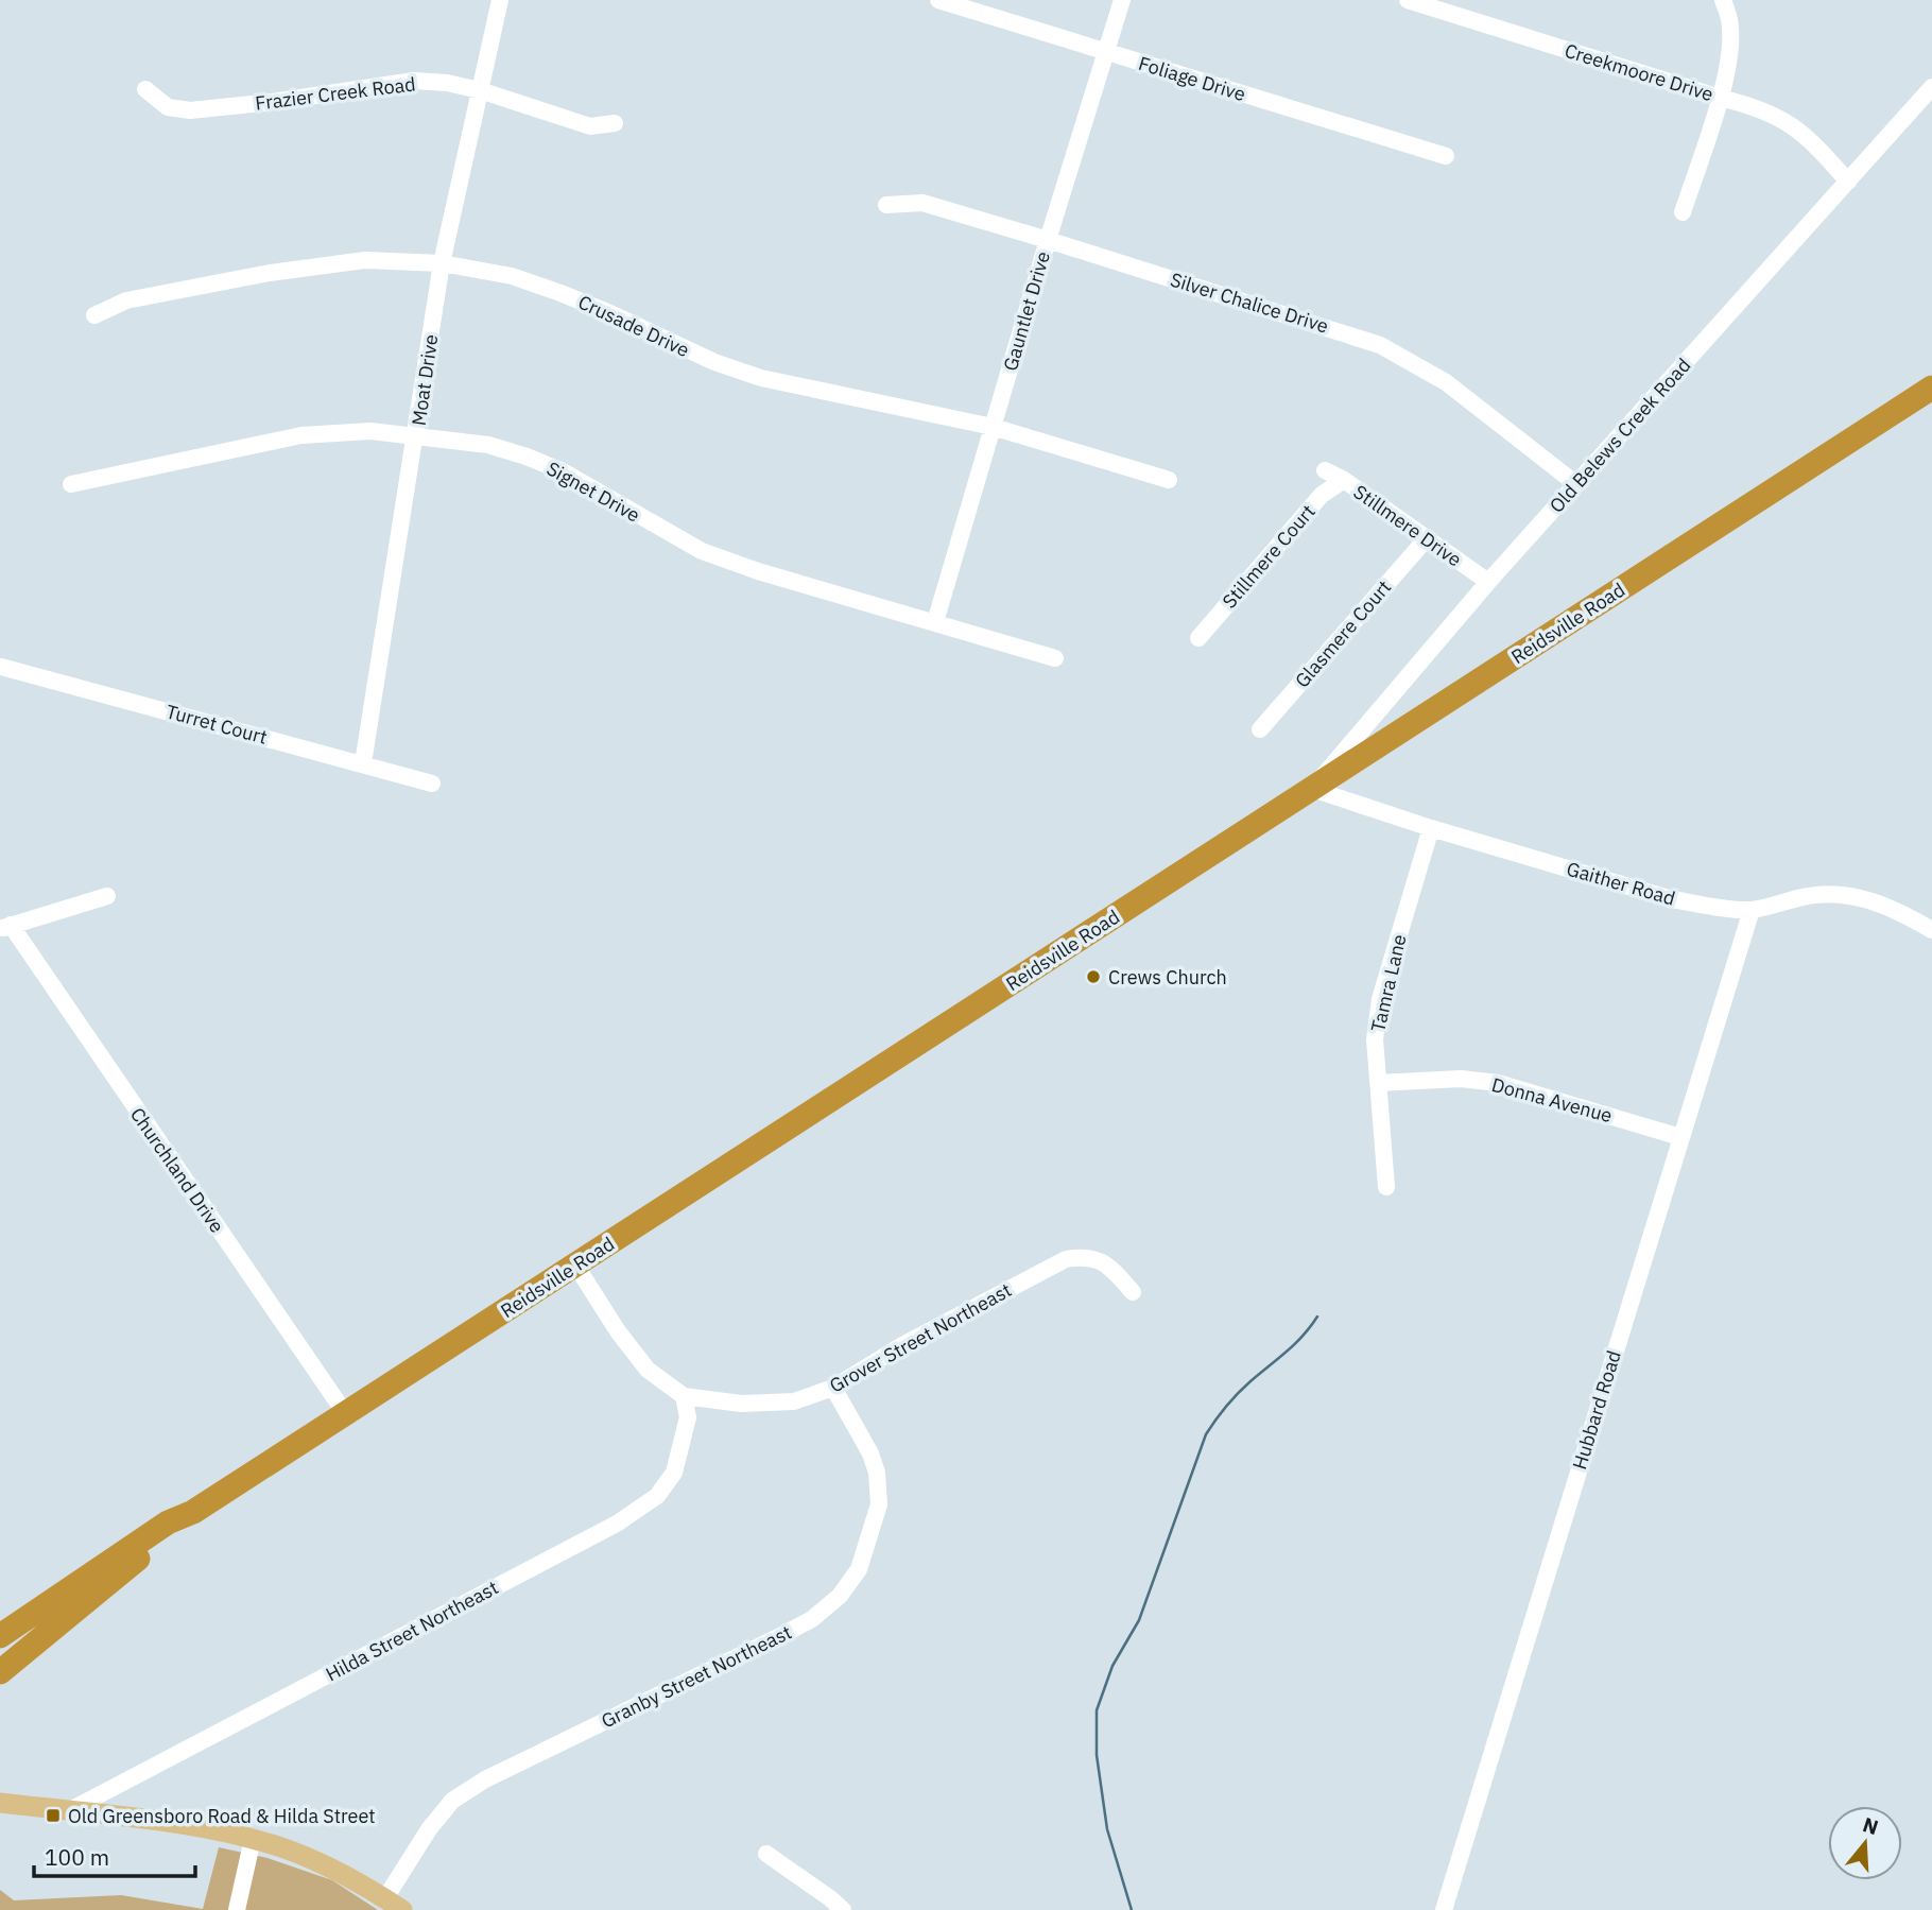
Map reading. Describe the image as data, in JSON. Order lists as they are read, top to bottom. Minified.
{"streets":{"highway":["Reidsville Road"],"street":["Creekmoore Drive","Foliage Drive","Frazier Creek Road","Silver Chalice Drive","Gauntlet Drive","Crusade Drive","Moat Drive","Old Belews Creek Road","Signet Drive","Stillmere Drive","Stillmere Court","Glasmere Court","Turret Court","Gaither Road","Tamra Lane","Donna Avenue","Churchland Drive","Grover Street Northeast","Hubbard Road","Hilda Street Northeast","Granby Street Northeast"]},"crossings":[["Creekmoore Drive","Old Belews Creek Road"],["Foliage Drive","Gauntlet Drive"],["Frazier Creek Road","Moat Drive"],["Silver Chalice Drive","Gauntlet Drive"],["Silver Chalice Drive","Old Belews Creek Road"],["Gauntlet Drive","Crusade Drive"],["Gauntlet Drive","Signet Drive"],["Crusade Drive","Moat Drive"],["Moat Drive","Signet Drive"],["Moat Drive","Turret Court"],["Old Belews Creek Road","Stillmere Drive"],["Old Belews Creek Road","Reidsville Road"],["Old Belews Creek Road","Gaither Road"],["Stillmere Drive","Stillmere Court"],["Stillmere Drive","Glasmere Court"],["Reidsville Road","Gaither Road"],["Reidsville Road","Churchland Drive"],["Reidsville Road","Grover Street Northeast"],["Gaither Road","Tamra Lane"],["Gaither Road","Hubbard Road"],["Tamra Lane","Donna Avenue"],["Donna Avenue","Hubbard Road"],["Grover Street Northeast","Hilda Street Northeast"],["Grover Street Northeast","Granby Street Northeast"]],"places":{"other":["Crews Church"],"transit":["Old Greensboro Road & Hilda Street"]},"scale_bar":"100 m","north":"top"}
